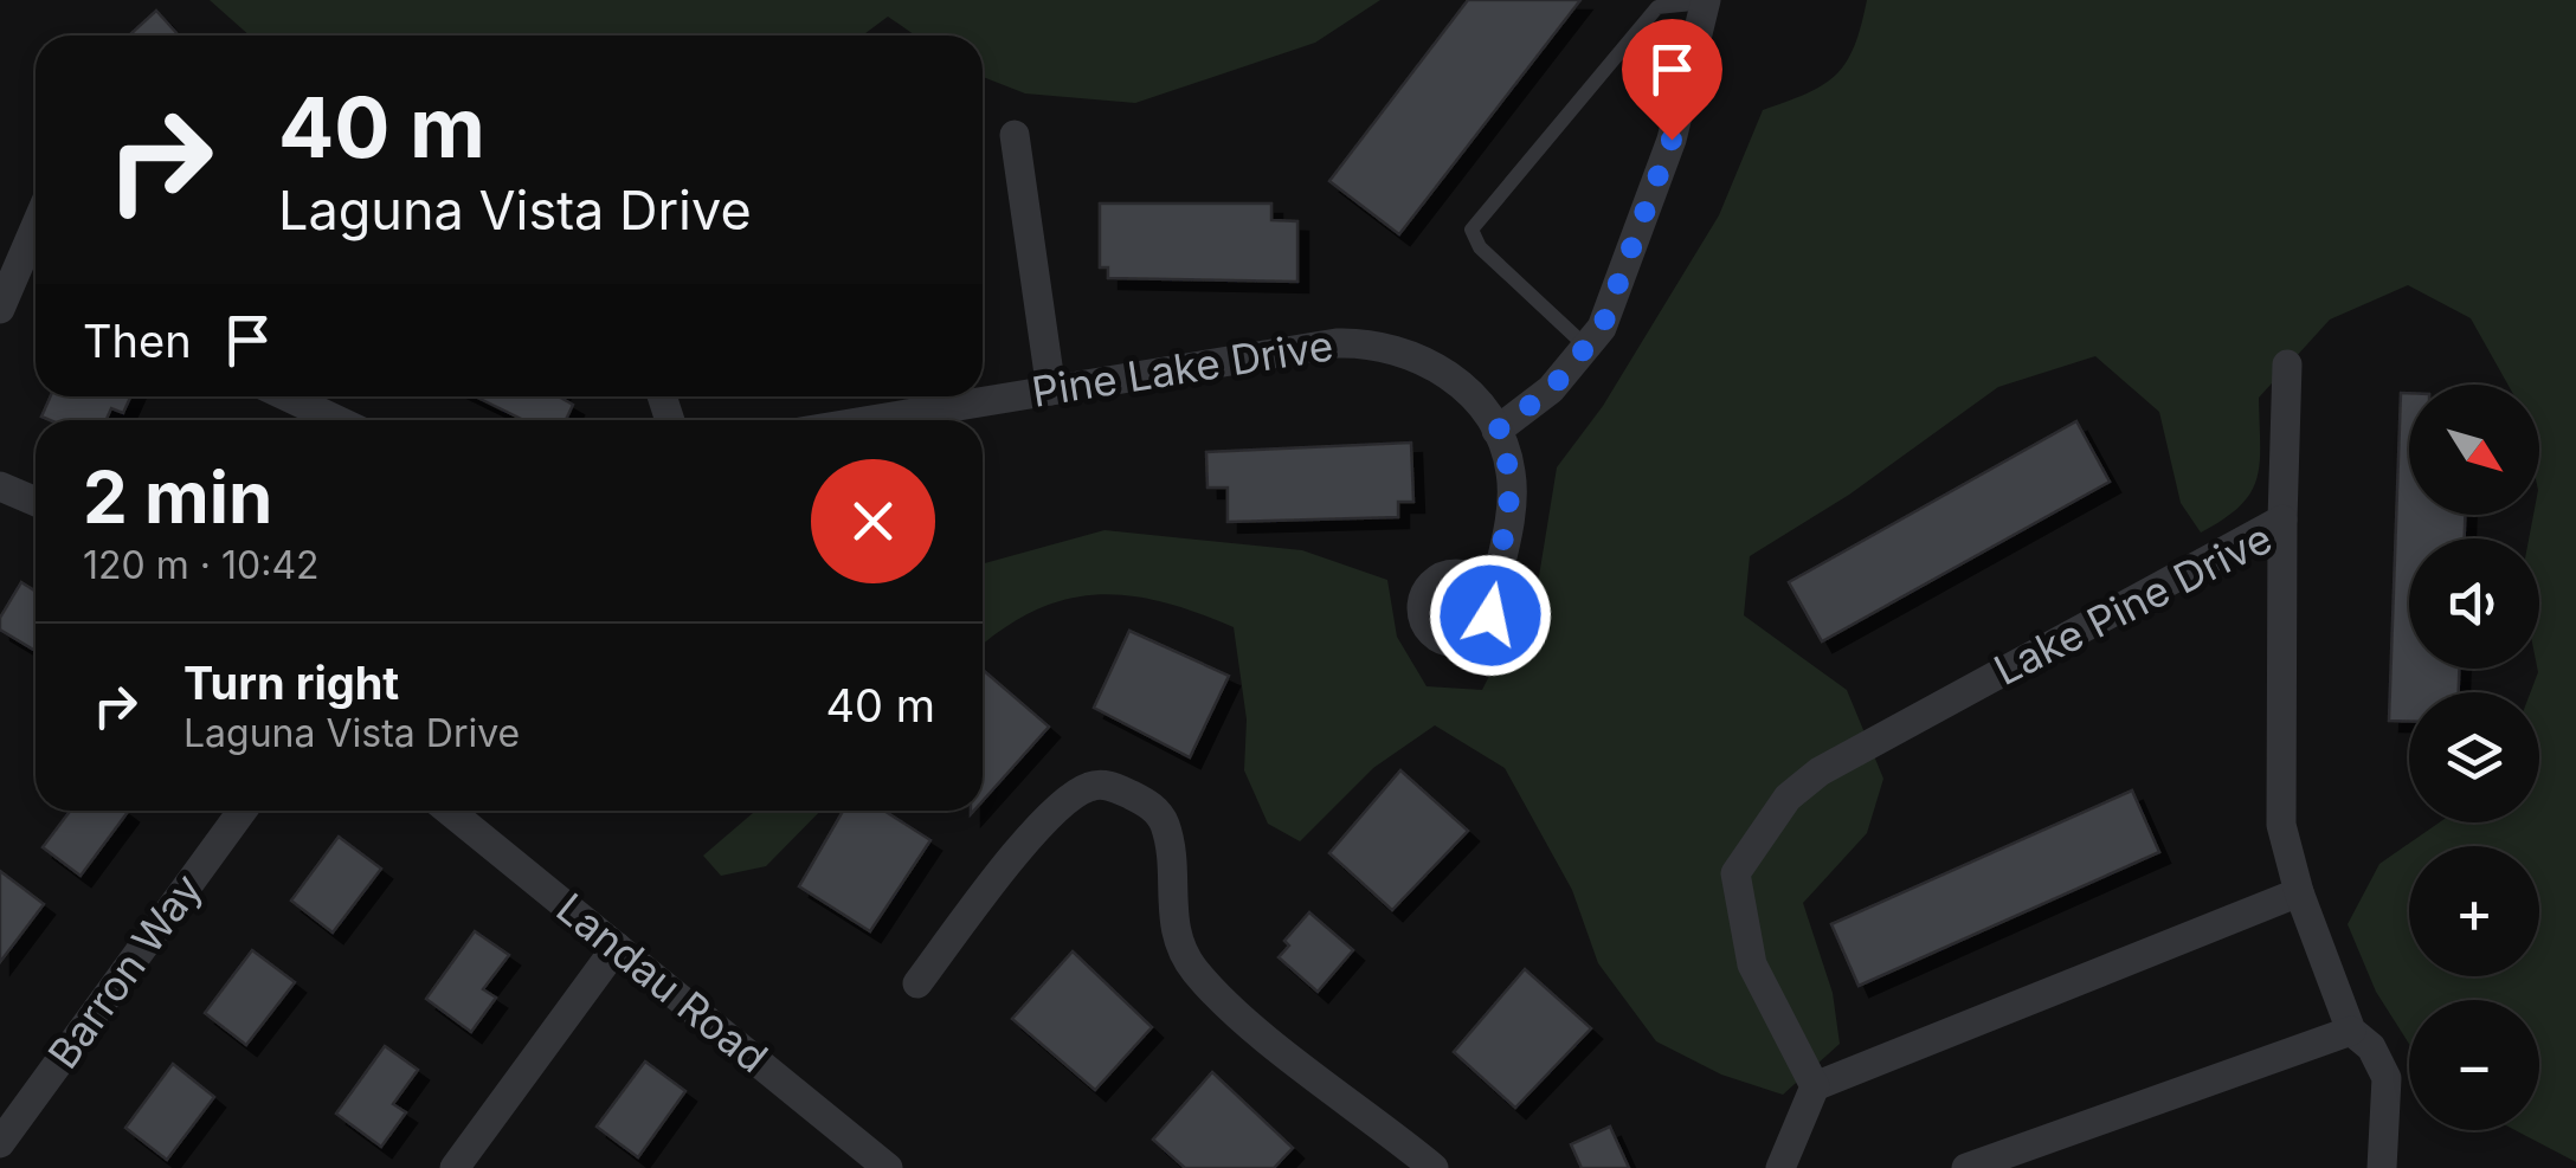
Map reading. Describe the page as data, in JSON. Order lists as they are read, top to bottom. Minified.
{"streets":{"street":["Pine Lake Drive","Lake Pine Drive","Barron Way","Landau Road"]},"north":"bottom right","page":{"turn":["40 m","Laguna Vista Drive"],"then":"Then","map_buttons":["+","−"],"heading":["2 min","120 m · 10:42"],"list":[{"name":"Turn right","note":"Laguna Vista Drive","value":"40 m"}]}}
